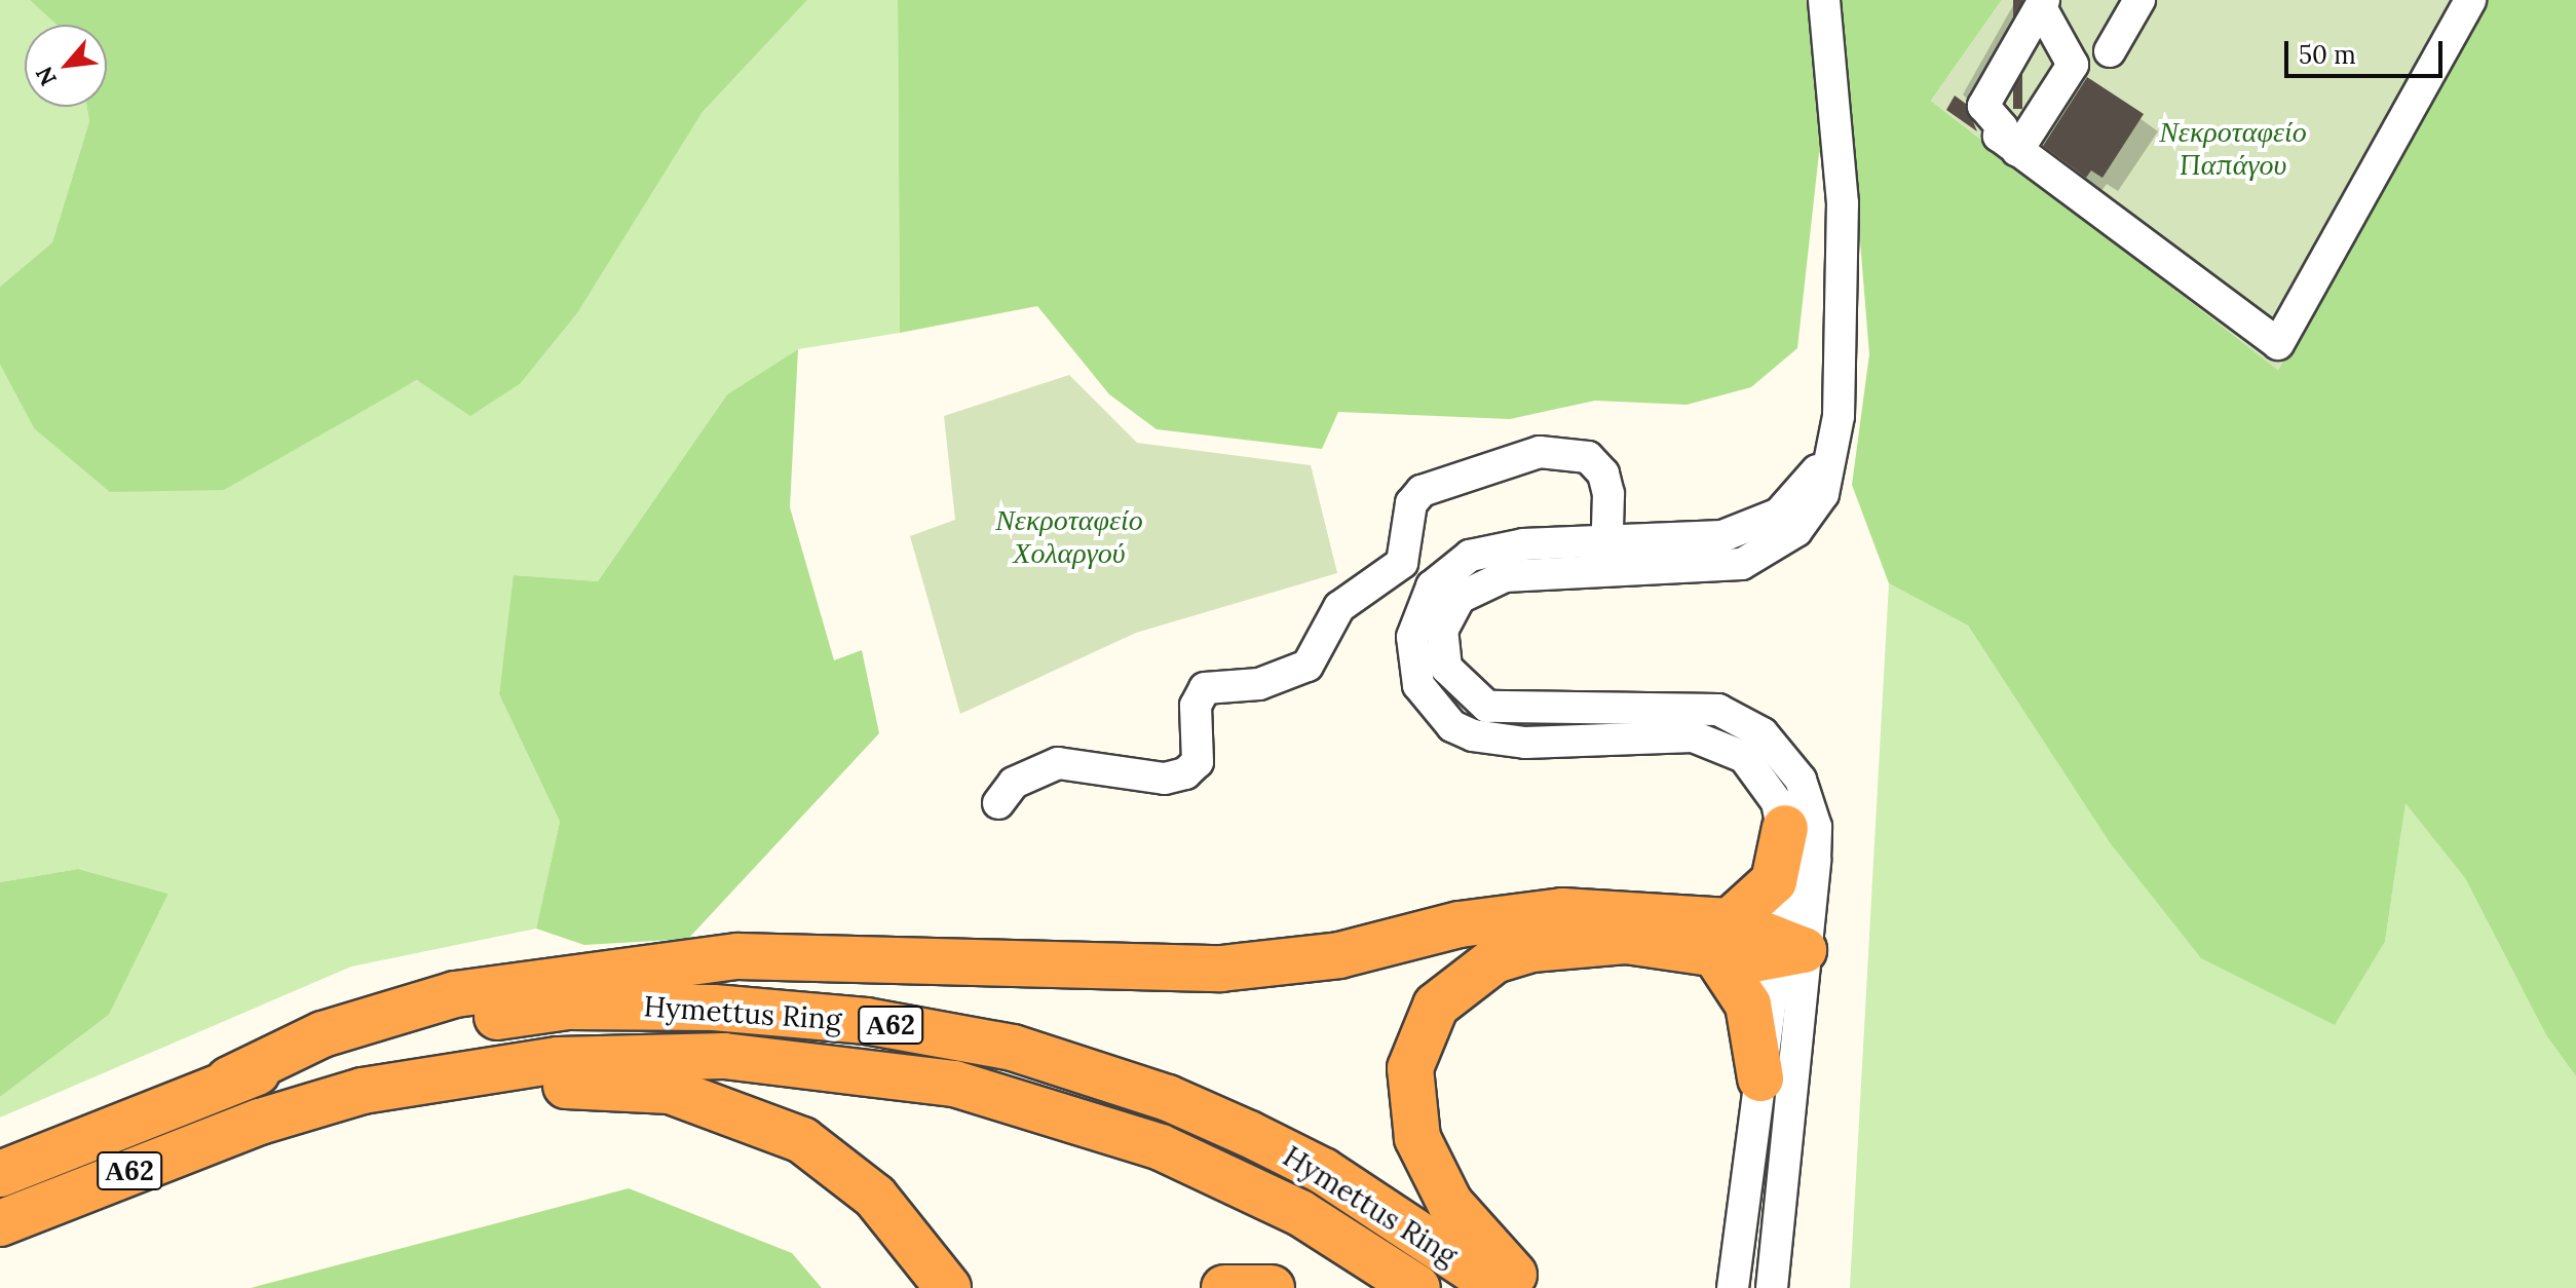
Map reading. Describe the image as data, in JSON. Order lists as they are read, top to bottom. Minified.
{"streets":{"highway":["Hymettus Ring","Α62"]},"parks":["Νεκροταφείο Παπάγου","Νεκροταφείο Χολαργού"],"scale_bar":"50 m","north":"bottom left"}
